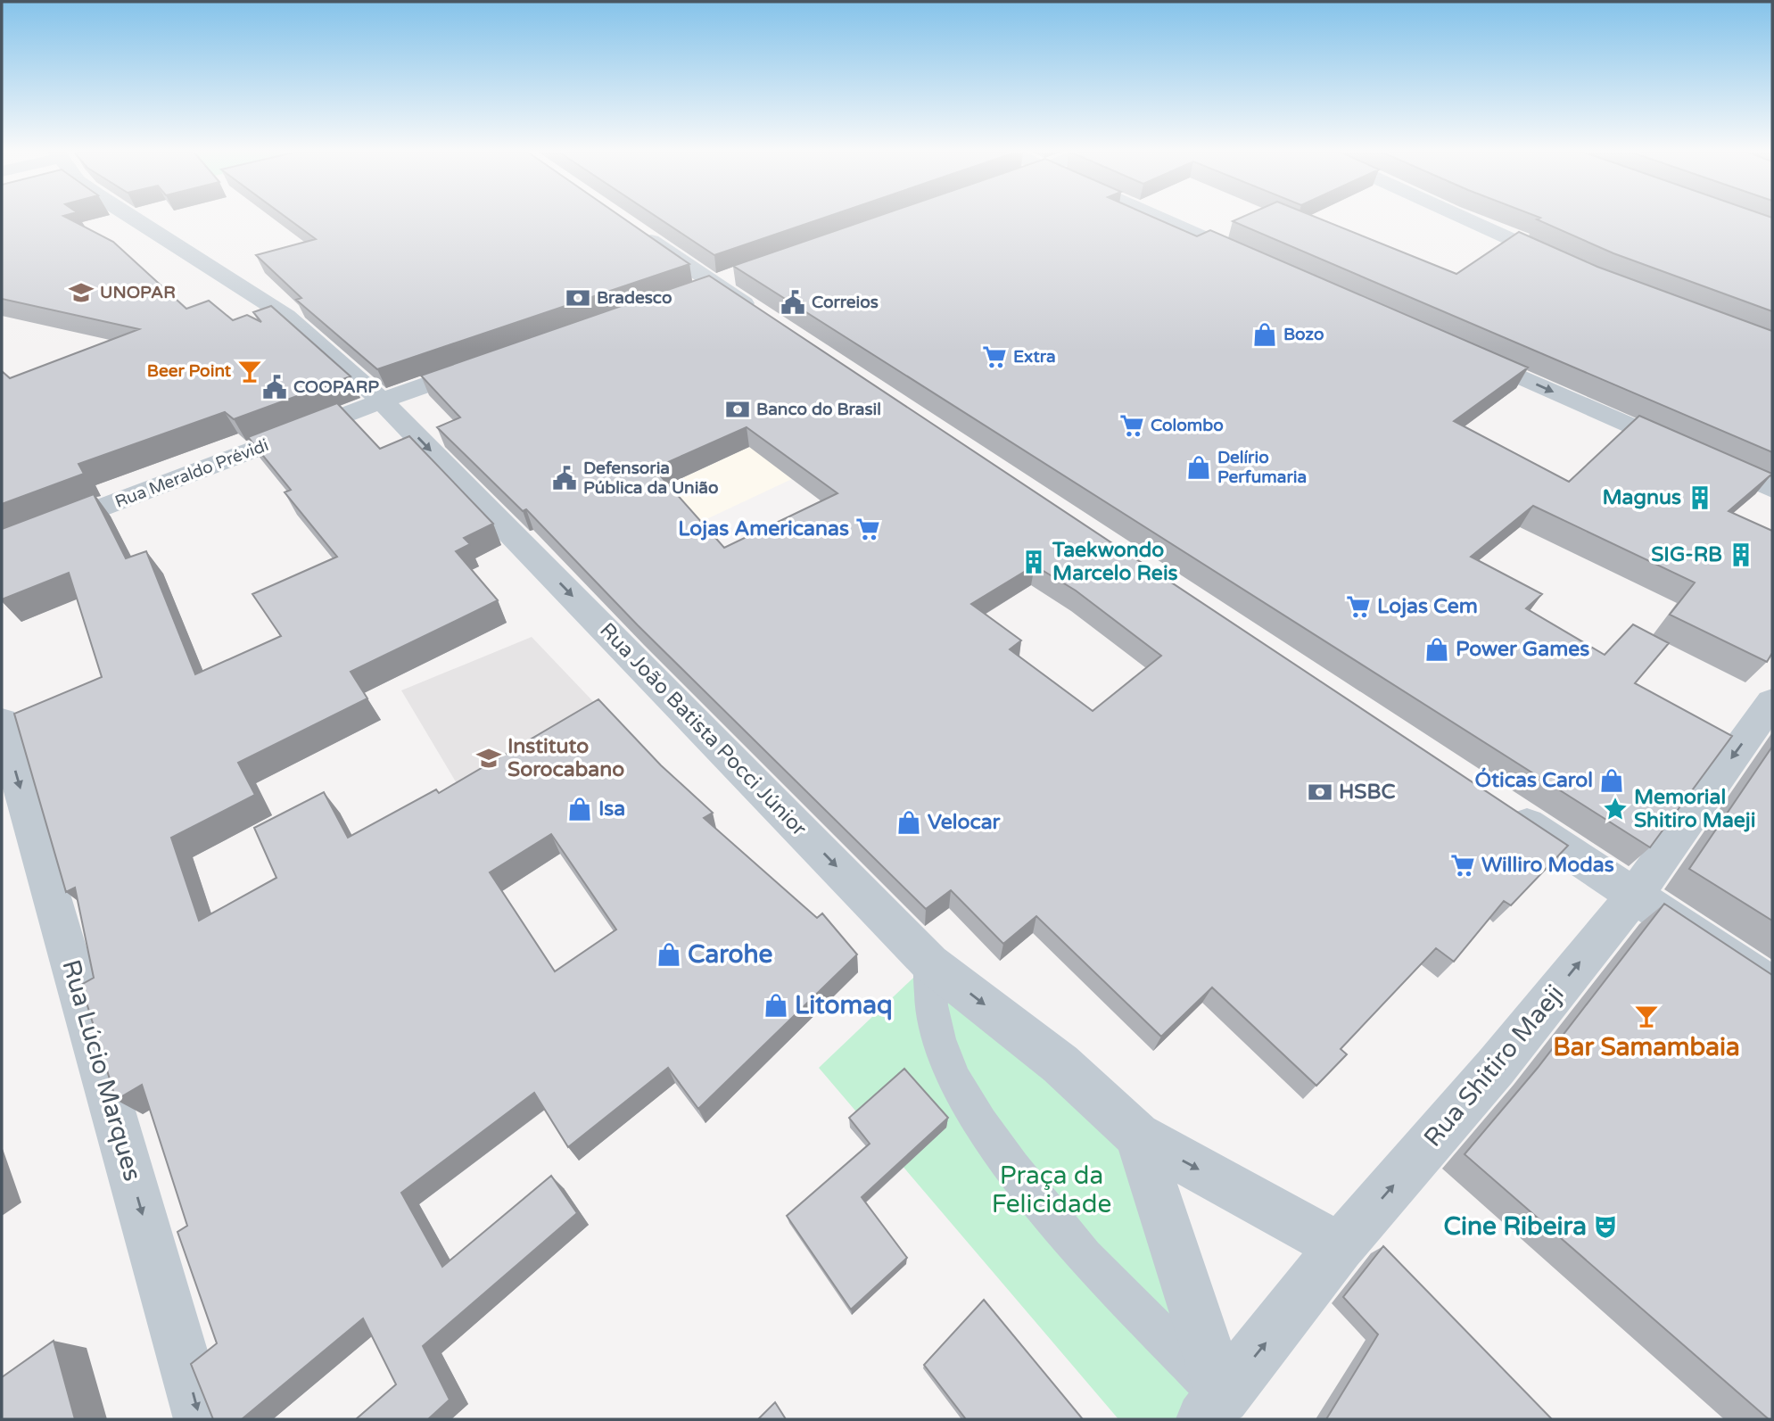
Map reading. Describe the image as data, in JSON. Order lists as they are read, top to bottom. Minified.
{"streets":{"street":["Rua Meraldo Prévidi","Rua João Batista Pocci Júnior","Rua Shitiro Maeji","Rua Lúcio Marques"]},"crossings":[["Rua Meraldo Prévidi","Rua João Batista Pocci Júnior"],["Rua João Batista Pocci Júnior","Rua Shitiro Maeji"]],"one_way":["Rua Lúcio Marques"],"parks":["Praça da Felicidade"],"places":{"school or university":["UNOPAR","Instituto Sorocabano"],"bank":["Bradesco","Banco do Brasil","HSBC"],"public building":["Correios","COOPARP","Defensoria Pública da União"],"shop":["Bozo","Delírio Perfumaria","Power Games","Óticas Carol","Isa","Velocar","Carohe","Litomaq"],"supermarket":["Extra","Colombo","Lojas Americanas","Lojas Cem","Williro Modas"],"bar":["Beer Point","Bar Samambaia"],"building":["Magnus","SIG-RB","Taekwondo Marcelo Reis"],"place":["Memorial Shitiro Maeji"],"theatre":["Cine Ribeira"]}}
